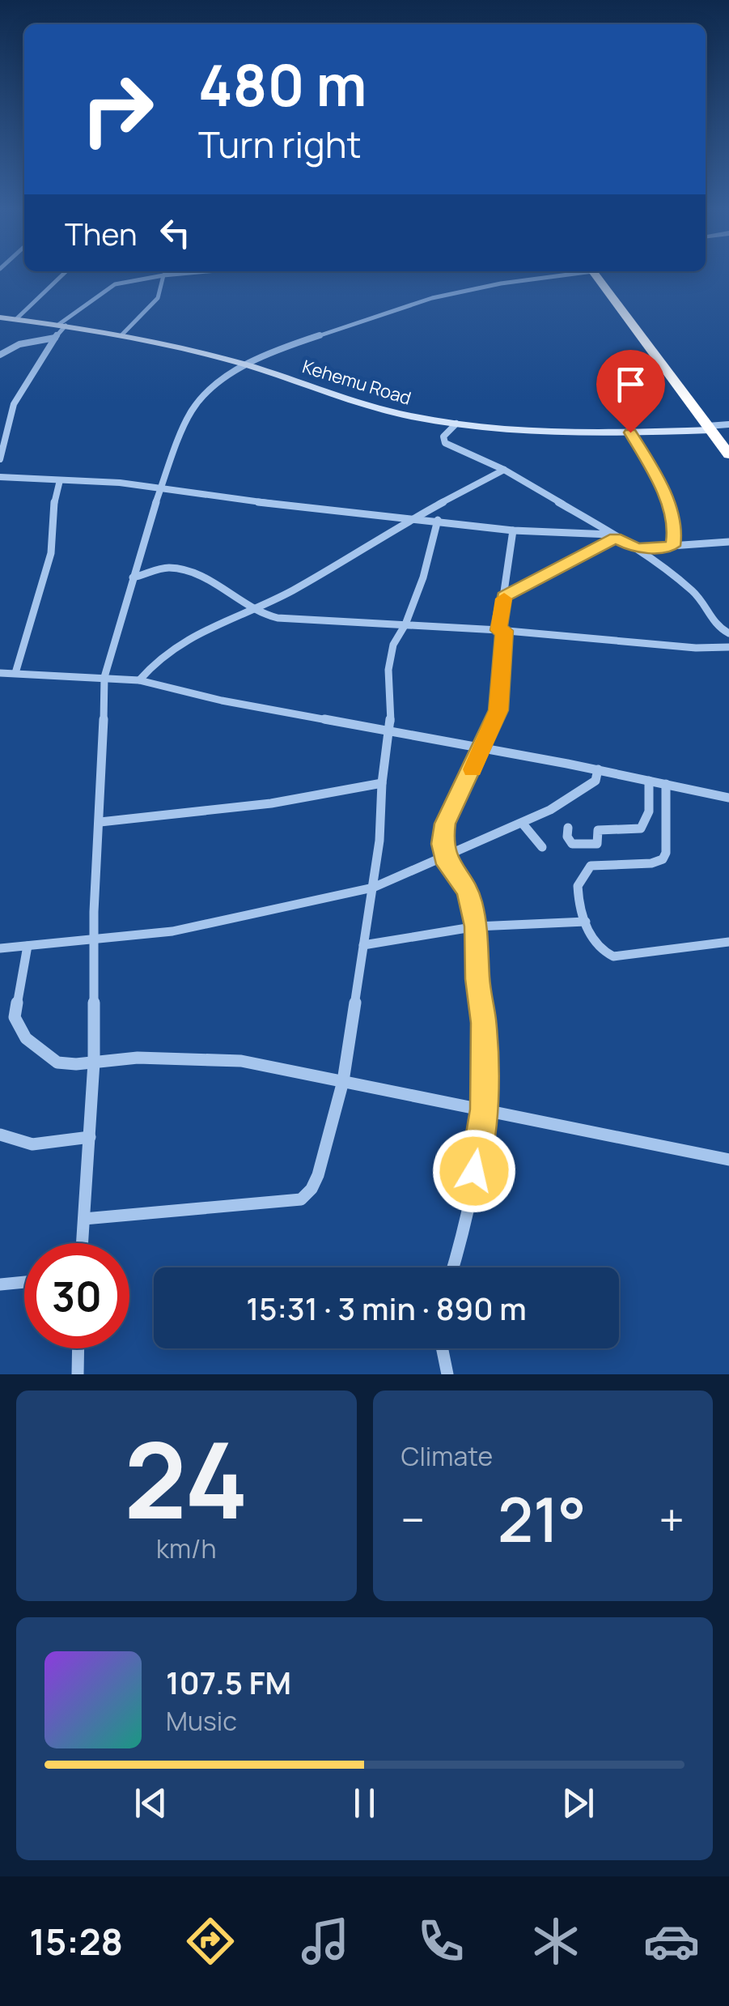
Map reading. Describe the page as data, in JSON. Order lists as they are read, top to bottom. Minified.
{"streets":{"street":["Kehemu Road"]},"page":{"turn":["480 m","Turn right"],"then":"Then","limit":"30","trip":"15:31 · 3 min · 890 m","tile":[["24","km/h"],"Climate"],"heat":["−","21°","+"],"song":["107.5 FM","Music"],"tabs":"15:28"}}
